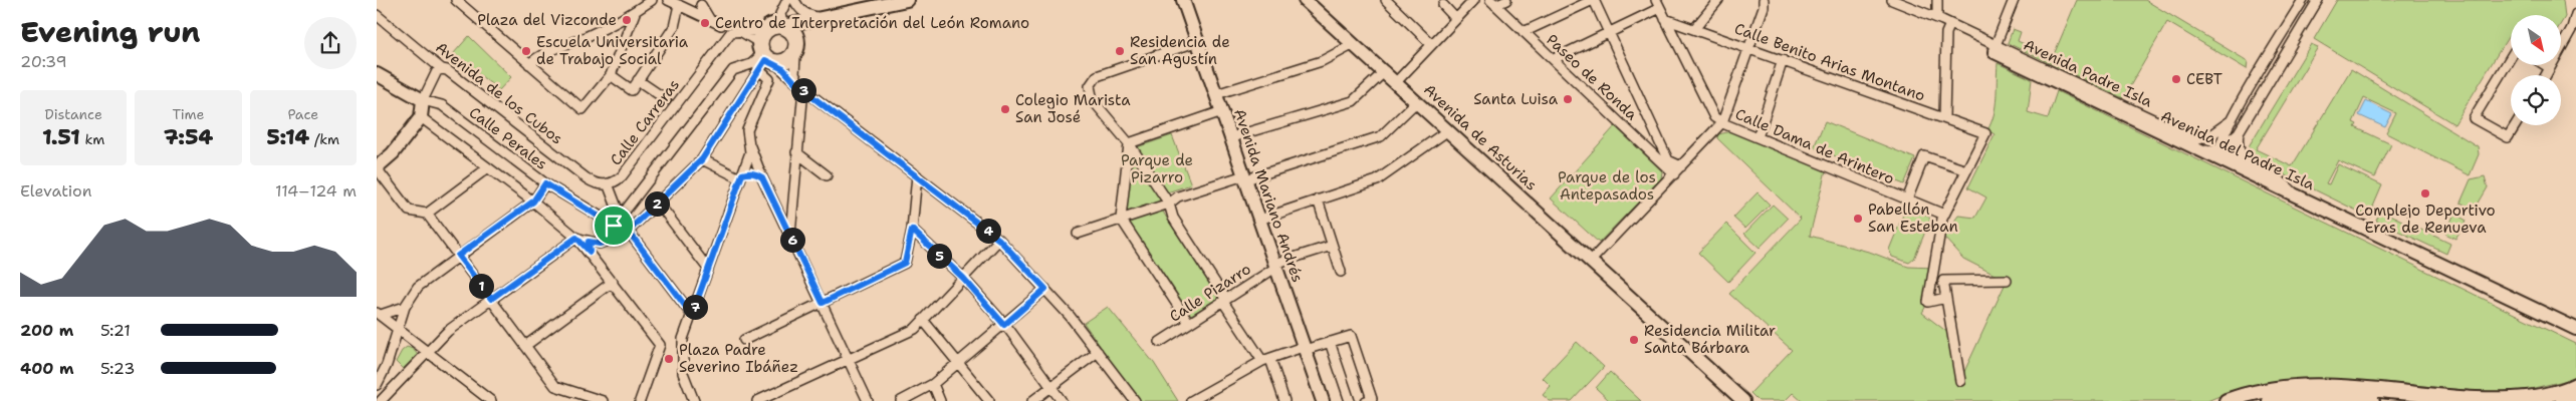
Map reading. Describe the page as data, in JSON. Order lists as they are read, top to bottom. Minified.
{"streets":{"main road":["Avenida de Asturias","Avenida del Padre Isla","Avenida Mariano Andrés"],"street":["Calle Benito Arias Montano","Avenida Padre Isla","Paseo de Ronda","Avenida de los Cubos","Calle Carreras","Calle Perales","Calle Dama de Arintero","Calle Pizarro"]},"crossings":[["Calle Benito Arias Montano","Calle Dama de Arintero"],["Avenida Padre Isla","Avenida del Padre Isla"],["Avenida de los Cubos","Calle Carreras"],["Avenida Mariano Andrés","Calle Pizarro"]],"parks":["Parque de Pizarro","Parque de los Antepasados"],"places":["Plaza del Vizconde","Centro de Interpretación del León Romano","Escuela Universitaria de Trabajo Social","Residencia de San Agustín","CEBT","Santa Luisa","Colegio Marista San José","Complejo Deportivo Eras de Renueva","Pabellón San Esteban","Residencia Militar Santa Bárbara","Plaza Padre Severino Ibáñez"],"north":"bottom right","page":{"heading":["Evening run","20:39"],"pins":["3","2","4","6","5","1","7"],"stats":[["Distance","1.51 km"],["Time","7:54"],["Pace","5:14 /km"]],"chart":["Elevation","114–124 m"],"list":[{"name":"200 m","note":"5:21"},{"name":"400 m","note":"5:23"}]}}
